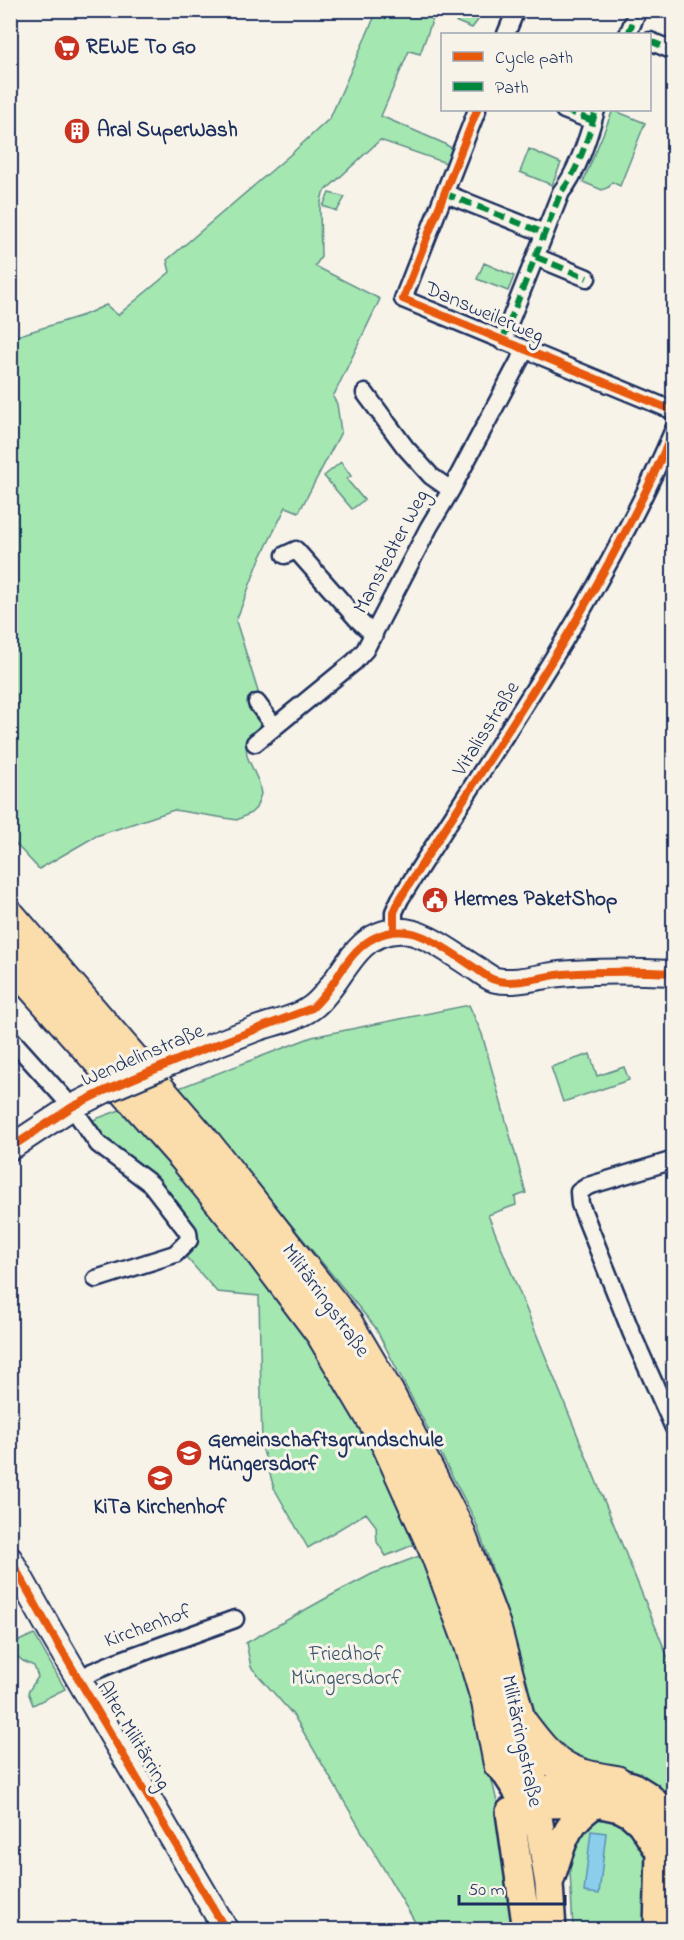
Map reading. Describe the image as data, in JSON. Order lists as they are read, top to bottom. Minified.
{"streets":{"highway":["Militärringstraße"],"street":["Dansweilerweg","Manstedter Weg","Vitalisstraße","Wendelinstraße","Kirchenhof","Alter Militärring"]},"crossings":[["Dansweilerweg","Manstedter Weg"],["Vitalisstraße","Wendelinstraße"],["Kirchenhof","Alter Militärring"]],"parks":["Friedhof Müngersdorf"],"places":{"supermarket":["REWE To Go"],"building":["Aral SuperWash"],"public building":["Hermes PaketShop"],"school or university":["Gemeinschaftsgrundschule Müngersdorf","KiTa Kirchenhof"]},"legend":["Cycle path","Path"],"scale_bar":"50 m"}
